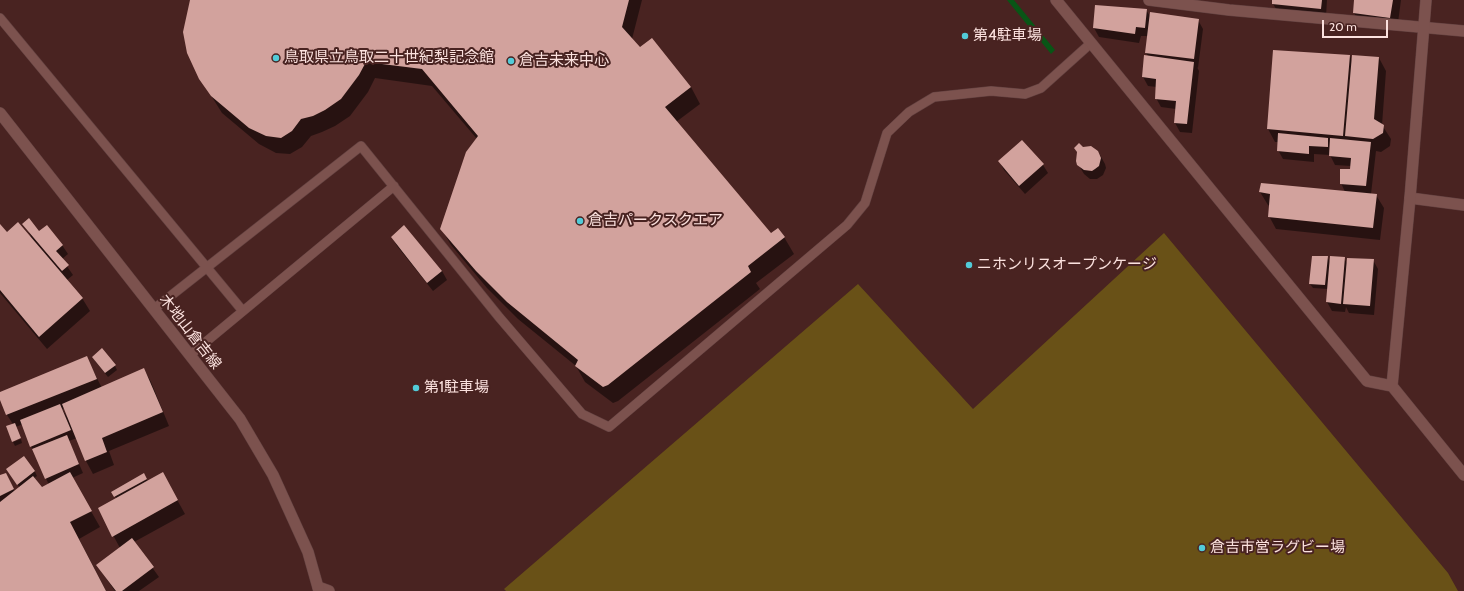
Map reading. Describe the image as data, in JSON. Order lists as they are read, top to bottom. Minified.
{"streets":{"street":["木地山倉吉線"]},"places":["第4駐車場","鳥取県立鳥取二十世紀梨記念館","倉吉未来中心","倉吉パークスクエア","ニホンリスオープンケージ","第1駐車場","倉吉市営ラグビー場"],"scale_bar":"20 m"}
